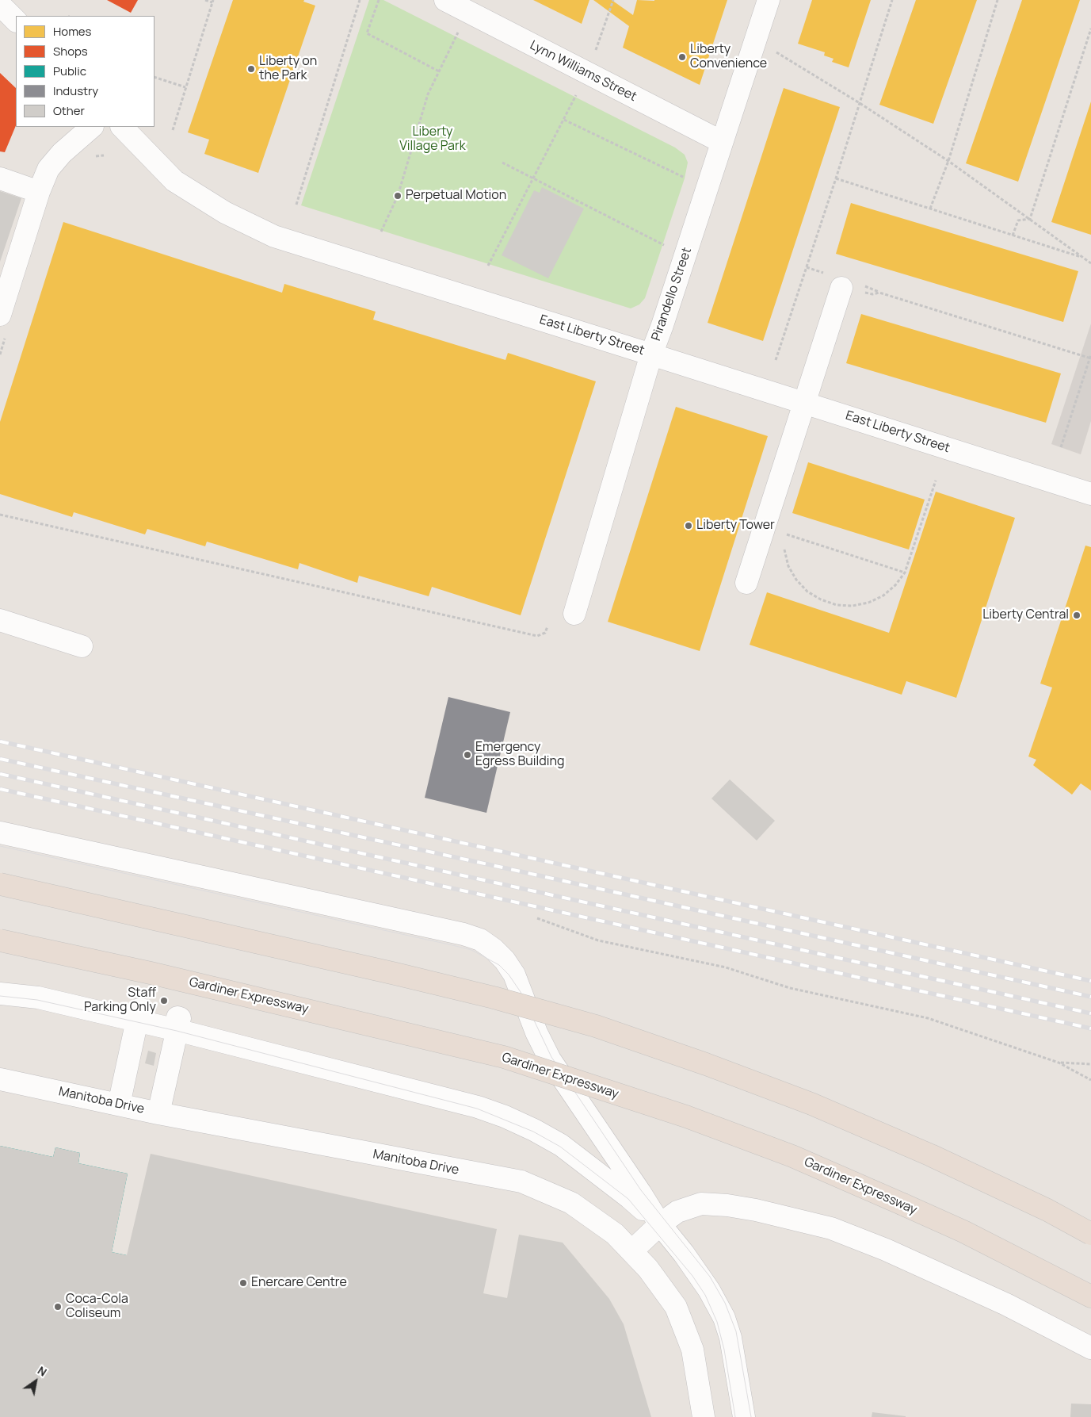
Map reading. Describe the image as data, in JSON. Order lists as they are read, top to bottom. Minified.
{"streets":{"highway":["Gardiner Expressway"],"street":["Lynn Williams Street","Pirandello Street","East Liberty Street","Manitoba Drive"]},"crossings":[["Lynn Williams Street","Pirandello Street"],["Pirandello Street","East Liberty Street"]],"parks":["Liberty Village Park"],"places":["Liberty Convenience","Liberty on the Park","Perpetual Motion","Liberty Tower","Liberty Central","Emergency Egress Building","Staff Parking Only","Enercare Centre","Coca-Cola Coliseum"],"legend":["Homes","Shops","Public","Industry","Other"],"north":"top right"}
